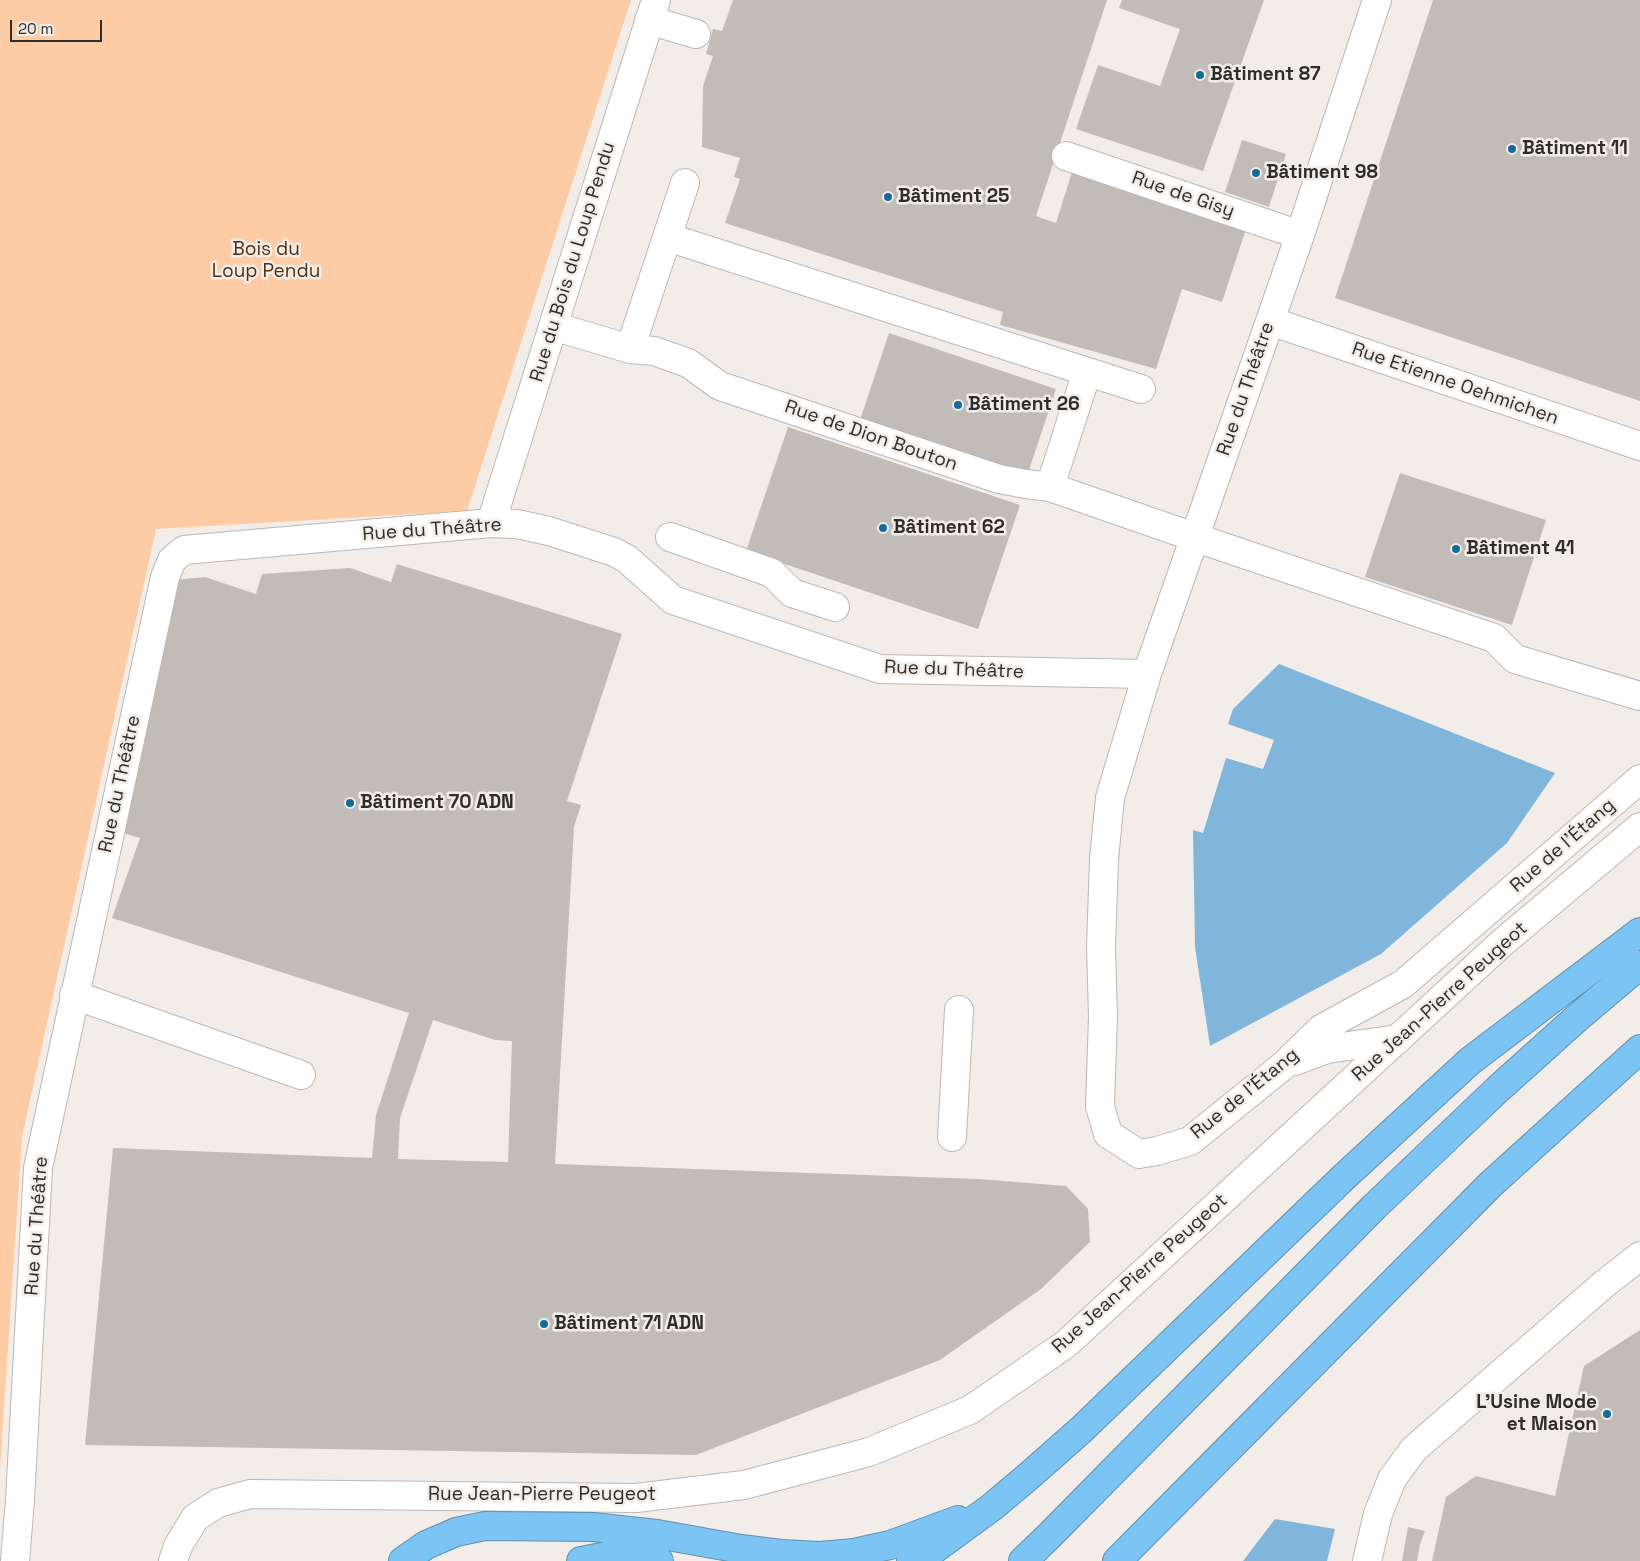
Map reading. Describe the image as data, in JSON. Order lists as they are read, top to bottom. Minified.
{"streets":{"street":["Rue de Gisy","Rue du Bois du Loup Pendu","Rue Etienne Oehmichen","Rue du Théâtre","Rue de Dion Bouton","Rue de l'Étang","Rue Jean-Pierre Peugeot"]},"crossings":[["Rue de Gisy","Rue du Théâtre"],["Rue du Bois du Loup Pendu","Rue du Théâtre"],["Rue du Bois du Loup Pendu","Rue de Dion Bouton"],["Rue Etienne Oehmichen","Rue du Théâtre"],["Rue du Théâtre","Rue de Dion Bouton"],["Rue du Théâtre","Rue de l'Étang"]],"parks":["Bois du Loup Pendu"],"places":["Bâtiment 87","Bâtiment 11","Bâtiment 98","Bâtiment 25","Bâtiment 26","Bâtiment 62","Bâtiment 41","Bâtiment 70 ADN","Bâtiment 71 ADN","L'Usine Mode et Maison"],"scale_bar":"20 m"}
